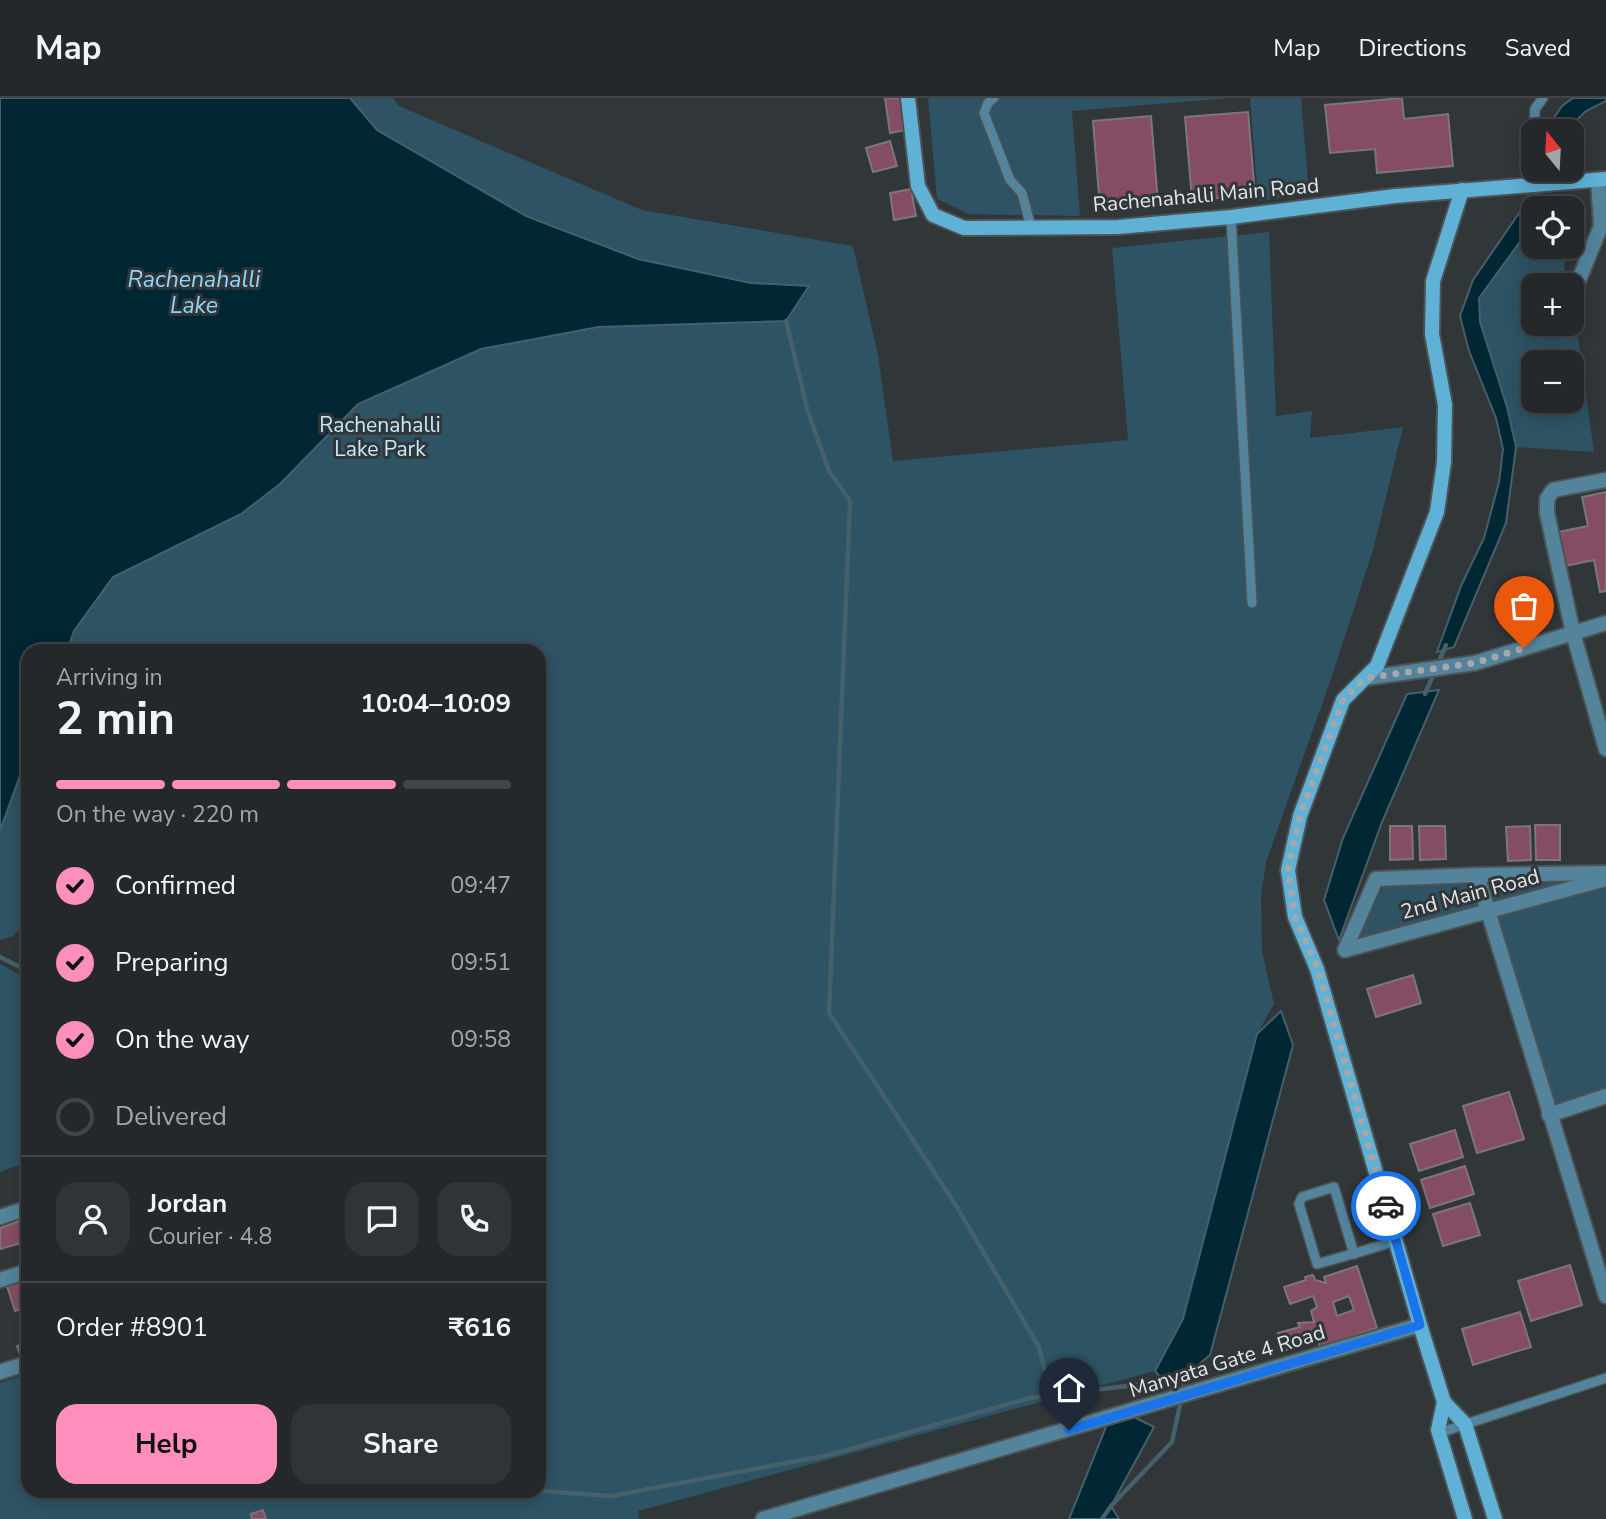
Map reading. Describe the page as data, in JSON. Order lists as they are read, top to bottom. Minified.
{"streets":{"street":["Rachenahalli Main Road","2nd Main Road","Manyata Gate 4 Road"]},"water":["Rachenahalli Lake"],"parks":["Rachenahalli Lake Park"],"north":"top","page":{"header":"Map","nav":["Map","Directions","Saved"],"map_buttons":["+","−"],"heading":["2 min","Arriving in","10:04–10:09"],"panel":["Jordan","Courier · 4.8","Order #8901","₹616"],"bar":"On the way · 220 m","list":[["Confirmed","09:47"],["Preparing","09:51"],["On the way","09:58"],"Delivered"],"buttons":["Help","Share"]}}
